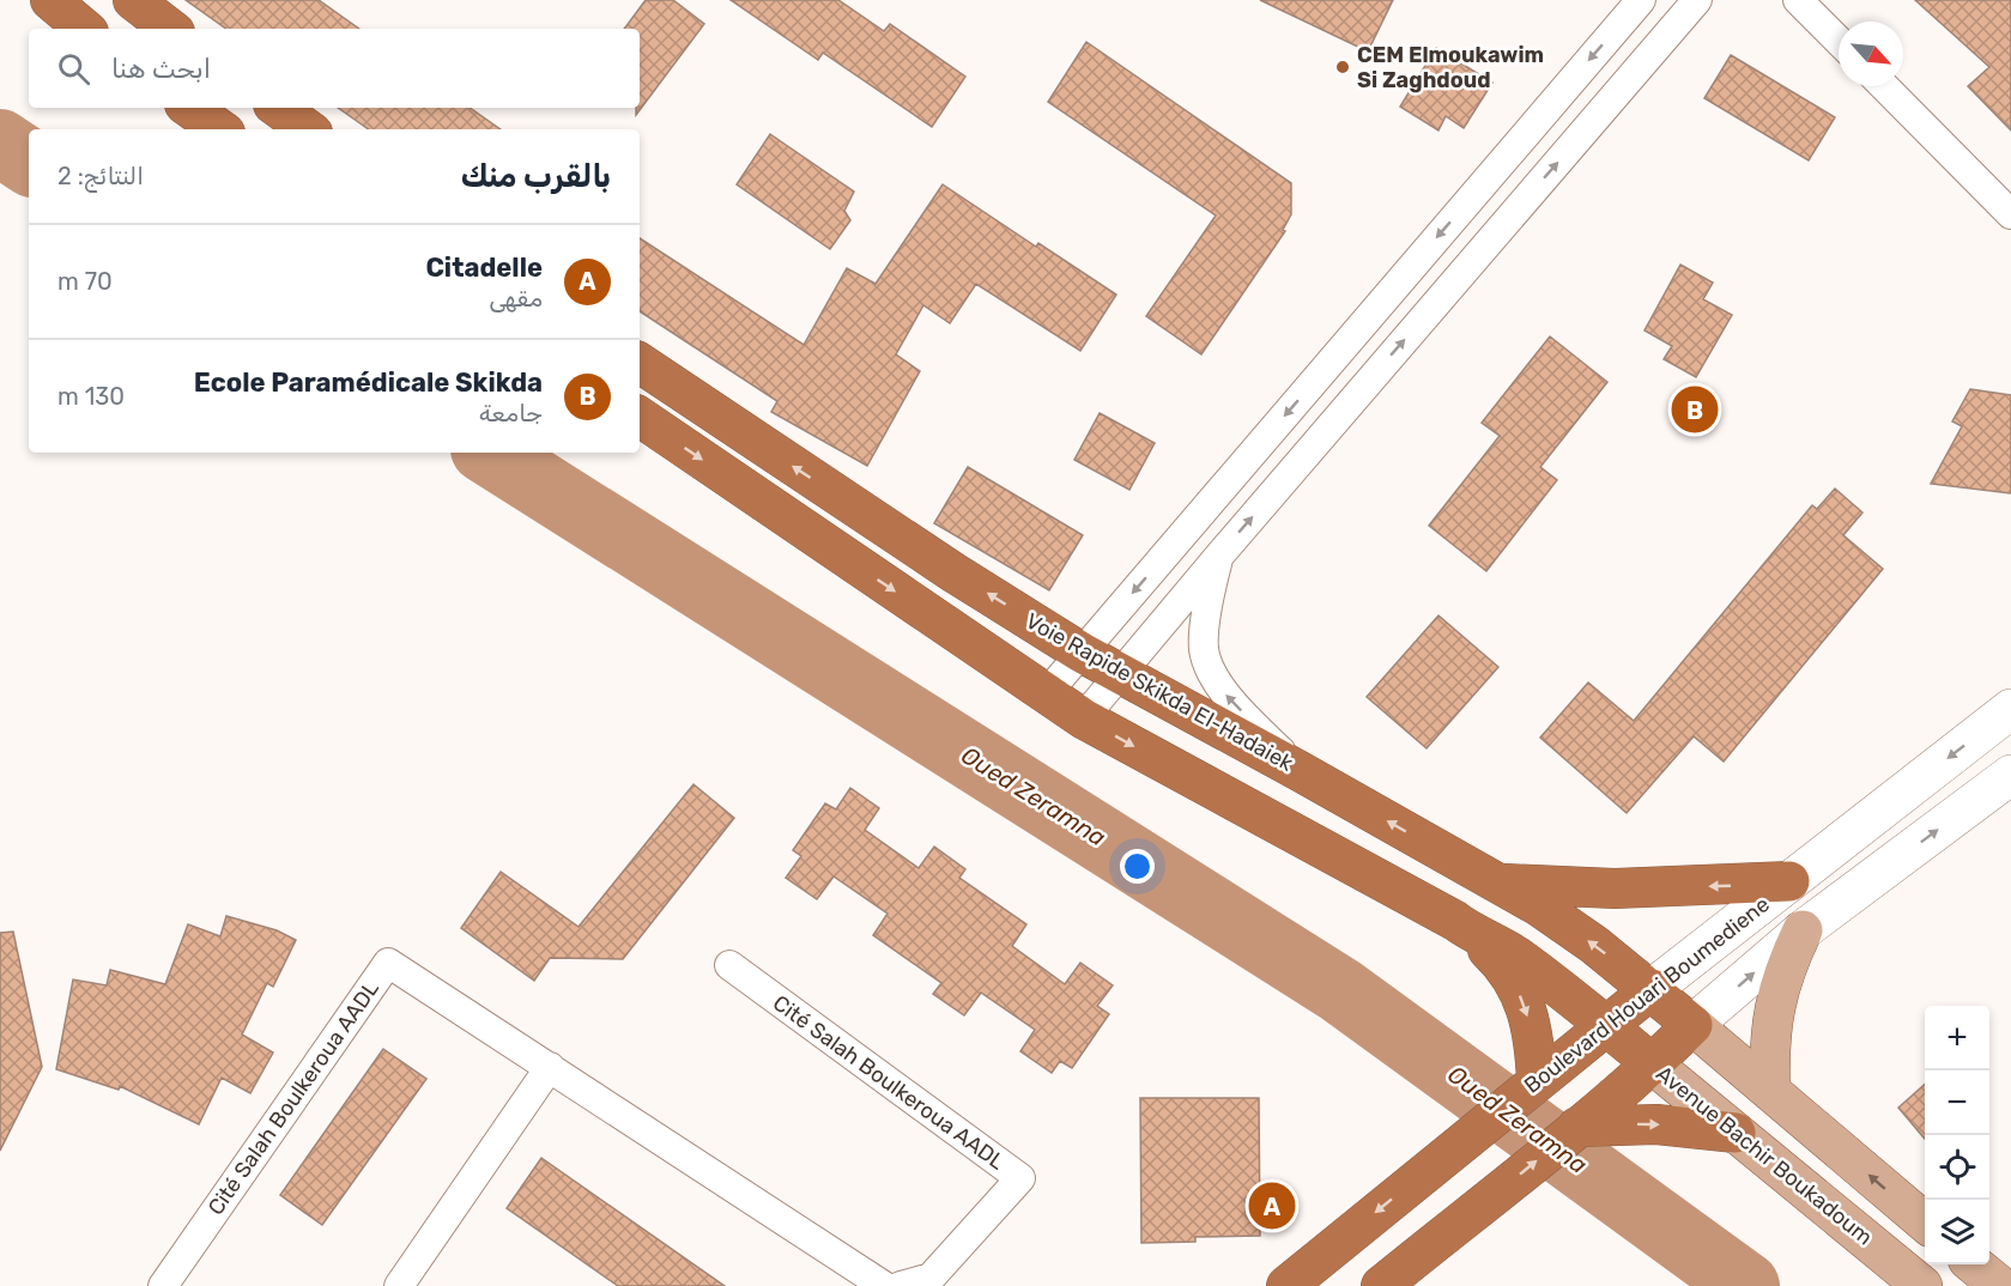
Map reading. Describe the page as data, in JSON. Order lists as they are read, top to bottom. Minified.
{"streets":{"highway":["Voie Rapide Skikda El-Hadaiek","Boulevard Houari Boumediene","Avenue Bachir Boukadoum"],"street":["Cité Salah Boulkeroua AADL"]},"crossings":[["Voie Rapide Skikda El-Hadaiek","Boulevard Houari Boumediene"],["Boulevard Houari Boumediene","Avenue Bachir Boukadoum"]],"water":["Oued Zeramna"],"places":["CEM Elmoukawim Si Zaghdoud"],"north":"bottom right","page":{"search":"ابحث هنا","heading":["بالقرب منك","النتائج: 2"],"list":[{"mark":"A","name":"Citadelle","note":"مقهى","value":"70 m"},{"mark":"B","name":"Ecole Paramédicale Skikda","note":"جامعة","value":"130 m"}],"pins":["B","A"],"map_buttons":["+","−"]}}
